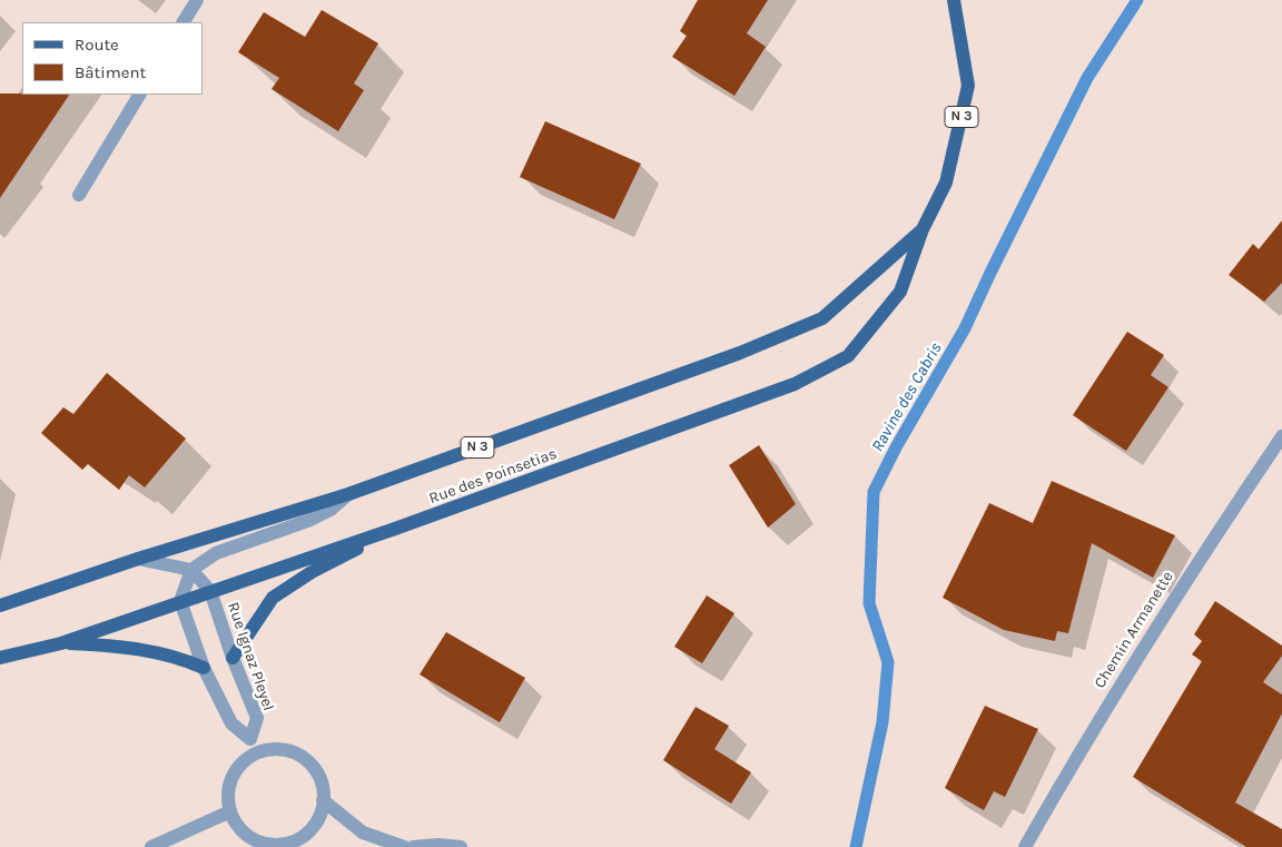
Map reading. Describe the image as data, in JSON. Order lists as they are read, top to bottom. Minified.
{"streets":{"main road":["N 3","Rue des Poinsetias"],"street":["Chemin Armanette","Rue Ignaz Pleyel"]},"crossings":[["Rue des Poinsetias","Rue Ignaz Pleyel"]],"water":["Ravine des Cabris"],"legend":["Route","Bâtiment"]}
